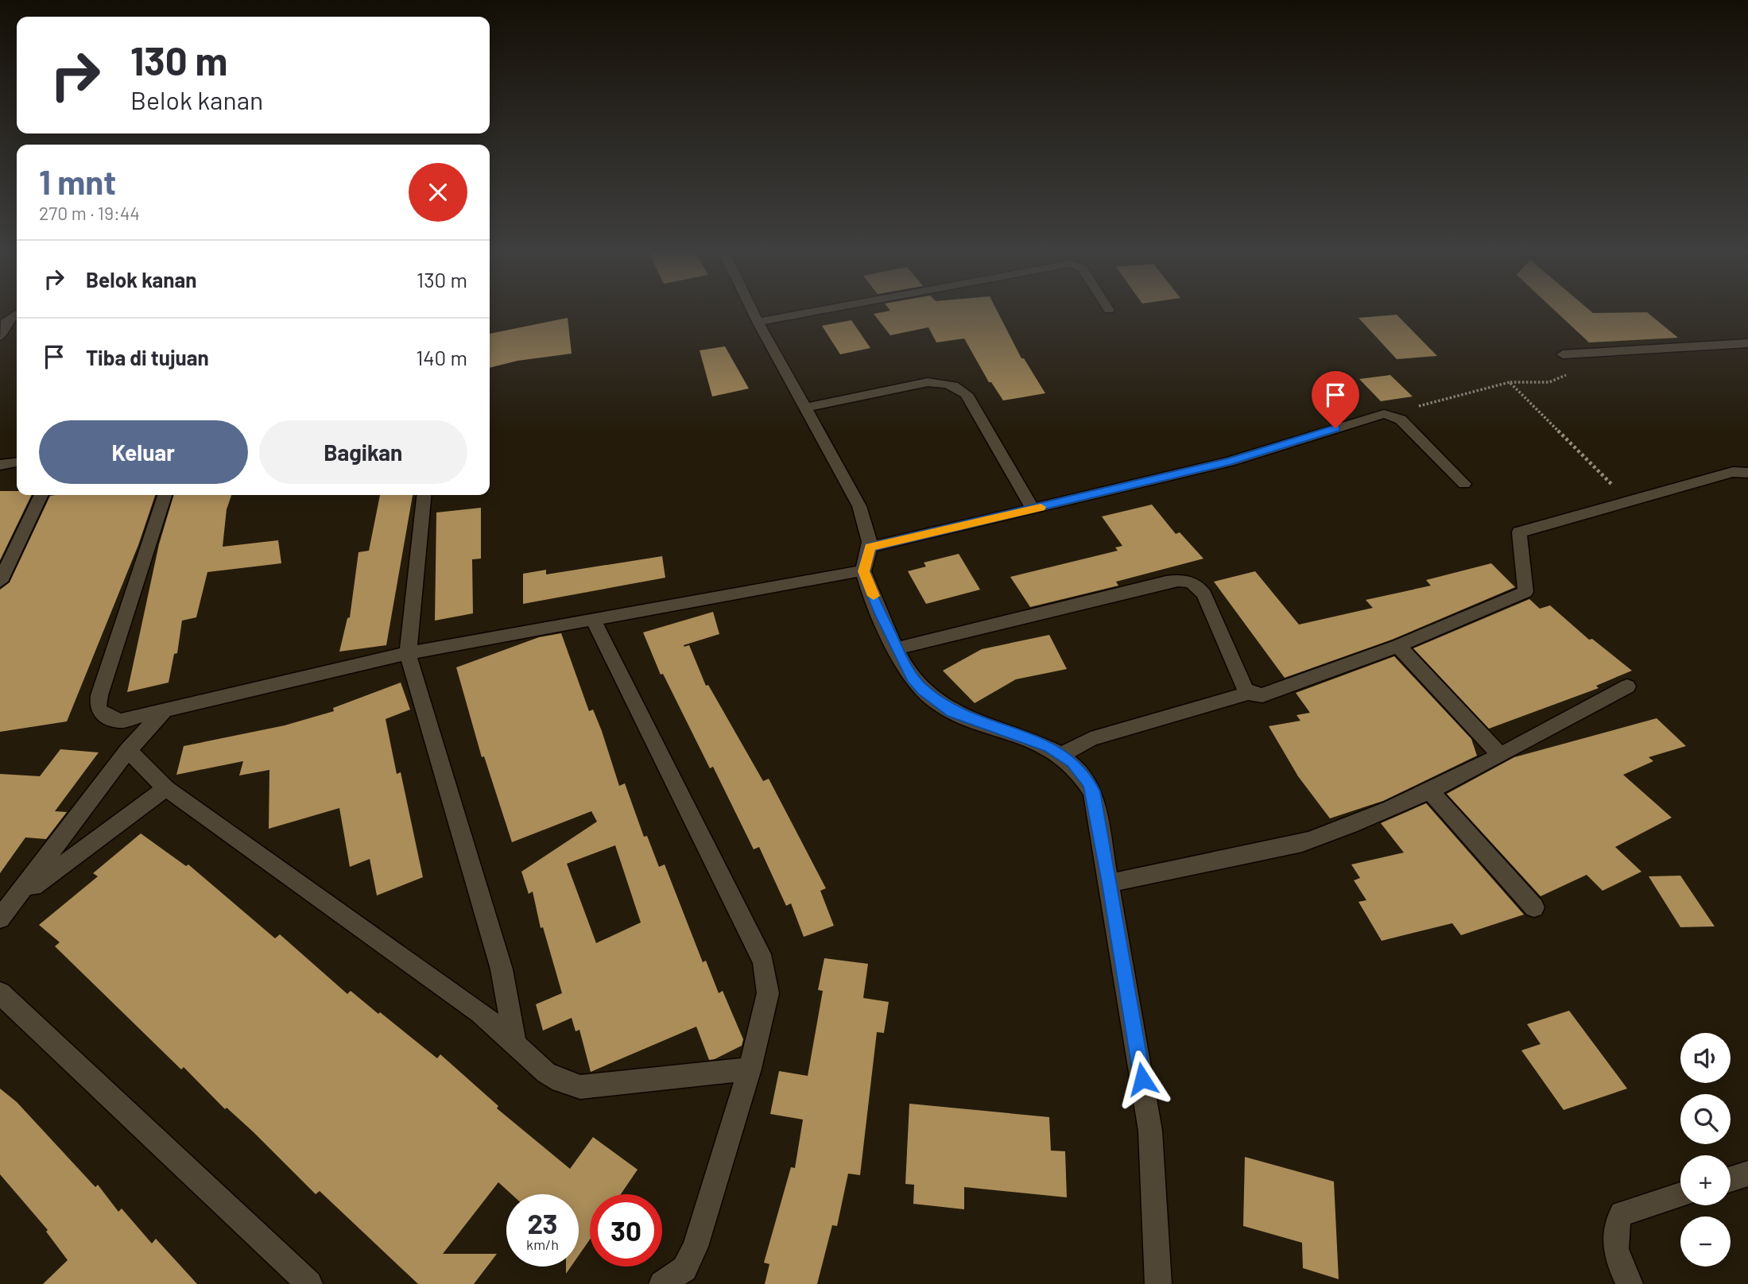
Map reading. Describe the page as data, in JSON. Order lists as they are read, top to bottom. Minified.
{"page":{"turn":["130 m","Belok kanan"],"heading":["1 mnt","270 m · 19:44"],"list":[{"name":"Belok kanan","value":"130 m"},{"name":"Tiba di tujuan","value":"140 m"}],"buttons":["Keluar","Bagikan"],"map_buttons":["+","−"],"speed":"23 km/h","limit":"30"}}
